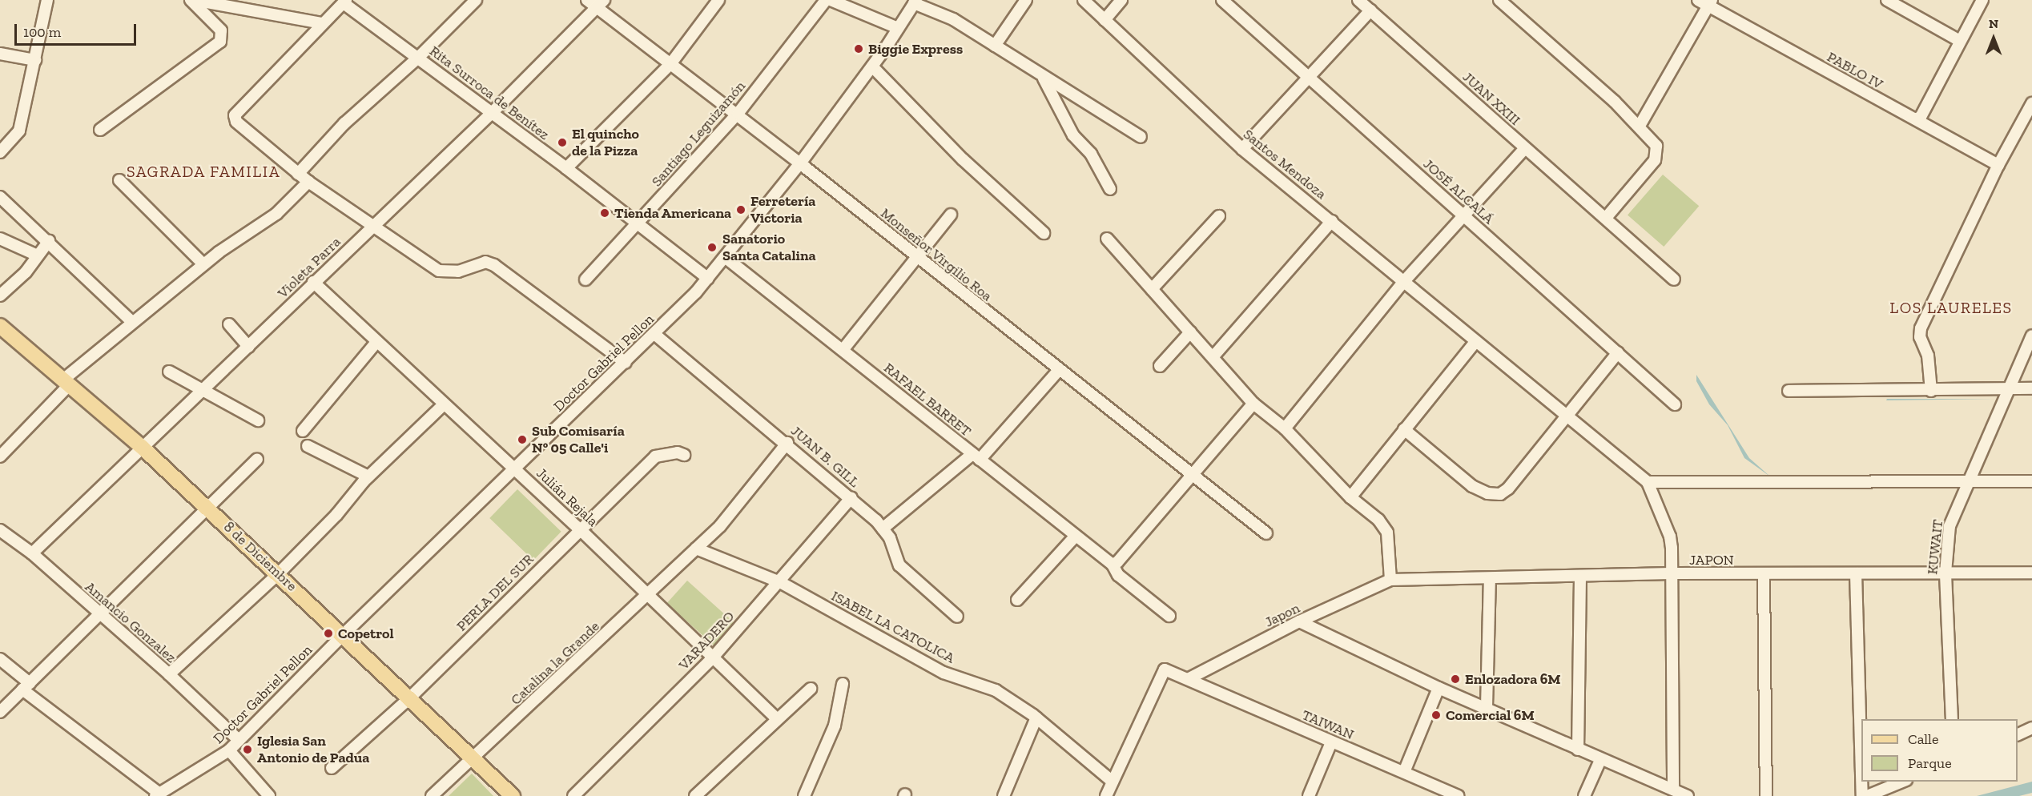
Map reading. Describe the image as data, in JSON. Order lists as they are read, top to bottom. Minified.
{"streets":{"main road":["8 de Diciembre"],"street":["PABLO IV","Rita Surroca de Benítez","JUAN XXIII","Santiago Leguizamón","Santos Mendoza","JOSÉ ALCALÁ","Monseñor Virgilio Roa","Violeta Parra","Doctor Gabriel Pellon","RAFAEL BARRET","JUAN B. GILL","Julián Rejala","KUWAIT","JAPON","PERLA DEL SUR","Japon","Amancio Gonzalez","ISABEL LA CATOLICA","VARADERO","Catalina la Grande","TAIWAN"]},"crossings":[["Rita Surroca de Benítez","Santiago Leguizamón"],["Rita Surroca de Benítez","Violeta Parra"],["Rita Surroca de Benítez","Doctor Gabriel Pellon"],["Santiago Leguizamón","Monseñor Virgilio Roa"],["Monseñor Virgilio Roa","Violeta Parra"],["Monseñor Virgilio Roa","Doctor Gabriel Pellon"],["Violeta Parra","Julián Rejala"],["Violeta Parra","8 de Diciembre"],["Violeta Parra","Amancio Gonzalez"],["Doctor Gabriel Pellon","RAFAEL BARRET"],["Doctor Gabriel Pellon","JUAN B. GILL"],["Doctor Gabriel Pellon","Julián Rejala"],["Doctor Gabriel Pellon","8 de Diciembre"],["Doctor Gabriel Pellon","Amancio Gonzalez"],["JUAN B. GILL","VARADERO"],["JUAN B. GILL","Catalina la Grande"],["Julián Rejala","PERLA DEL SUR"],["Julián Rejala","VARADERO"],["Julián Rejala","Catalina la Grande"],["KUWAIT","JAPON"],["8 de Diciembre","PERLA DEL SUR"],["8 de Diciembre","Catalina la Grande"],["JAPON","Japon"],["Japon","TAIWAN"],["ISABEL LA CATOLICA","VARADERO"],["ISABEL LA CATOLICA","Catalina la Grande"],["ISABEL LA CATOLICA","TAIWAN"]],"districts":["SAGRADA FAMILIA","LOS LAURELES"],"places":["Biggie Express","El quincho de la Pizza","Ferretería Victoria","Tienda Americana","Sanatorio Santa Catalina","Sub Comisaría N° 05 Calle'i","Copetrol","Enlozadora 6M","Comercial 6M","Iglesia San Antonio de Padua"],"legend":["Calle","Parque"],"scale_bar":"100 m","north":"top"}
